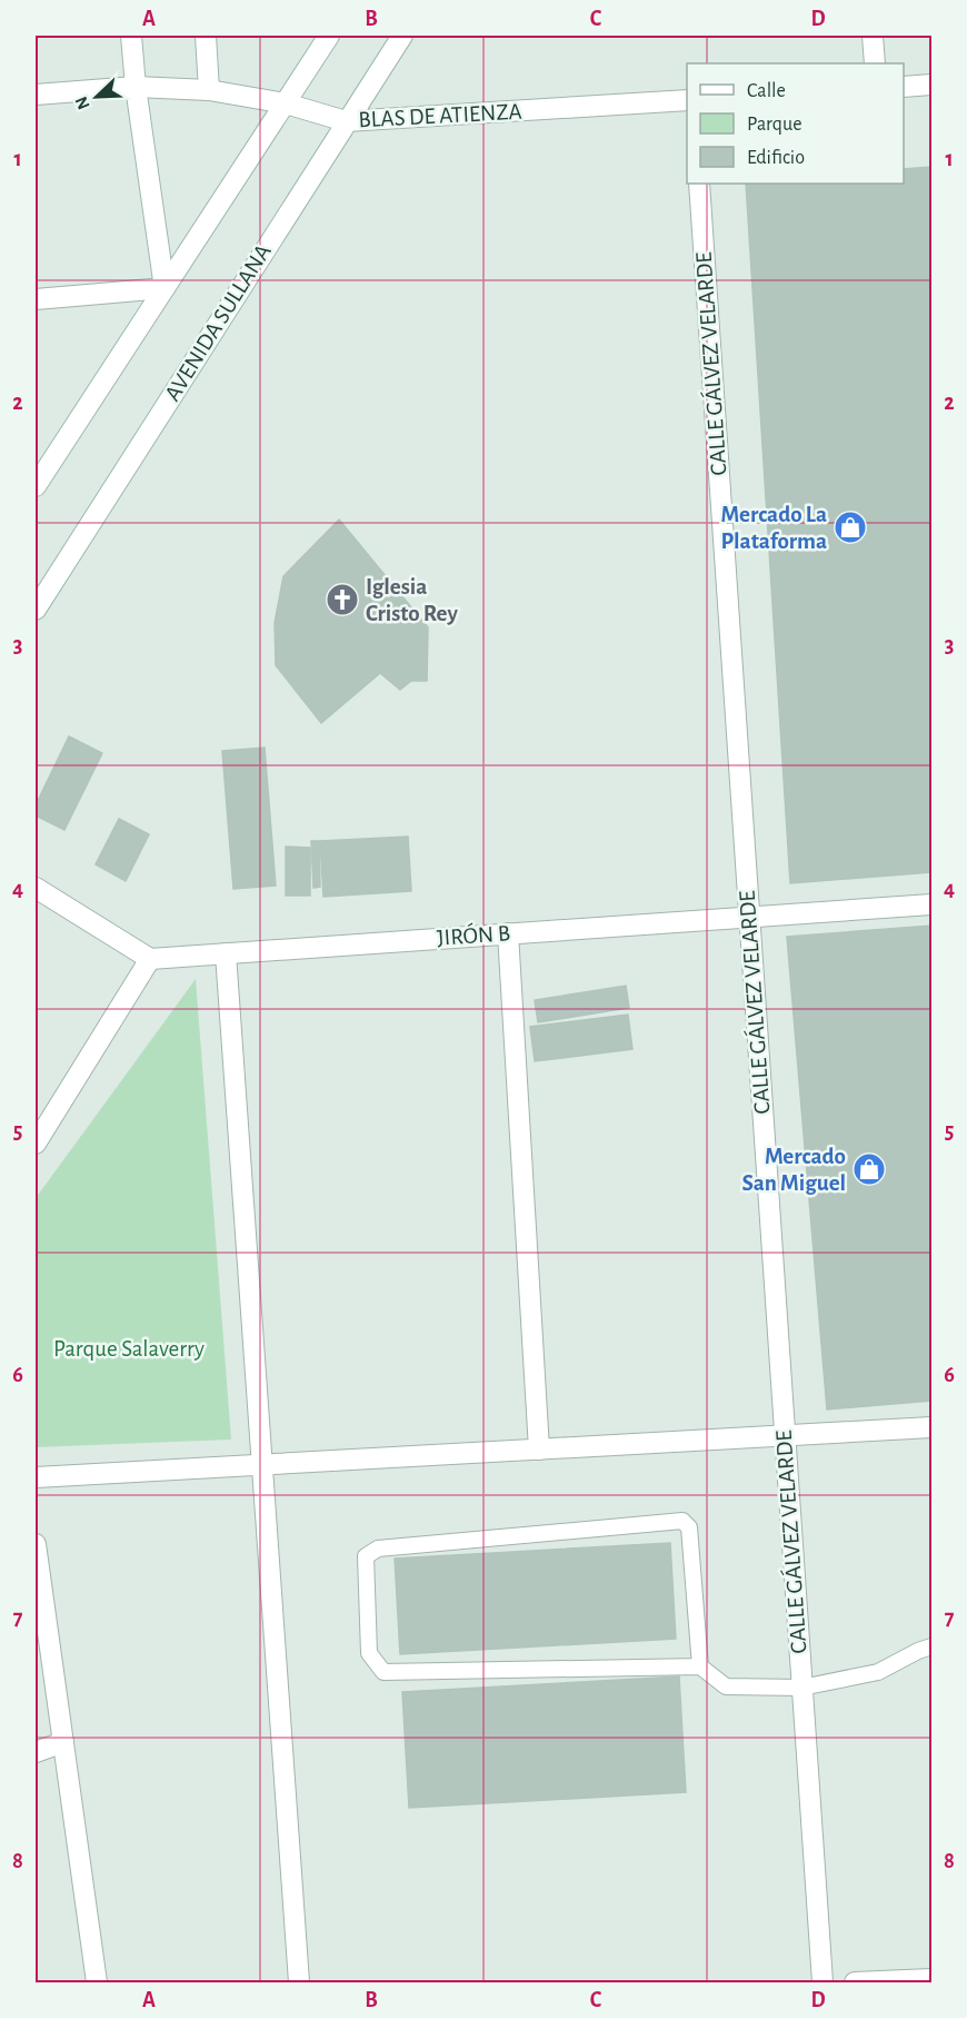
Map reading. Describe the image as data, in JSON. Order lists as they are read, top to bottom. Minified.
{"streets":{"street":["BLAS DE ATIENZA","AVENIDA SULLANA","CALLE GÁLVEZ VELARDE","JIRÓN B"]},"crossings":[["BLAS DE ATIENZA","AVENIDA SULLANA"],["CALLE GÁLVEZ VELARDE","JIRÓN B"]],"parks":["Parque Salaverry"],"places":{"shop":["Mercado La Plataforma","Mercado San Miguel"],"church":["Iglesia Cristo Rey"]},"legend":["Calle","Parque","Edificio"],"north":"bottom left","grid":{"columns":["A","B","C","D"],"rows":["1","2","3","4","5","6","7","8"]}}
